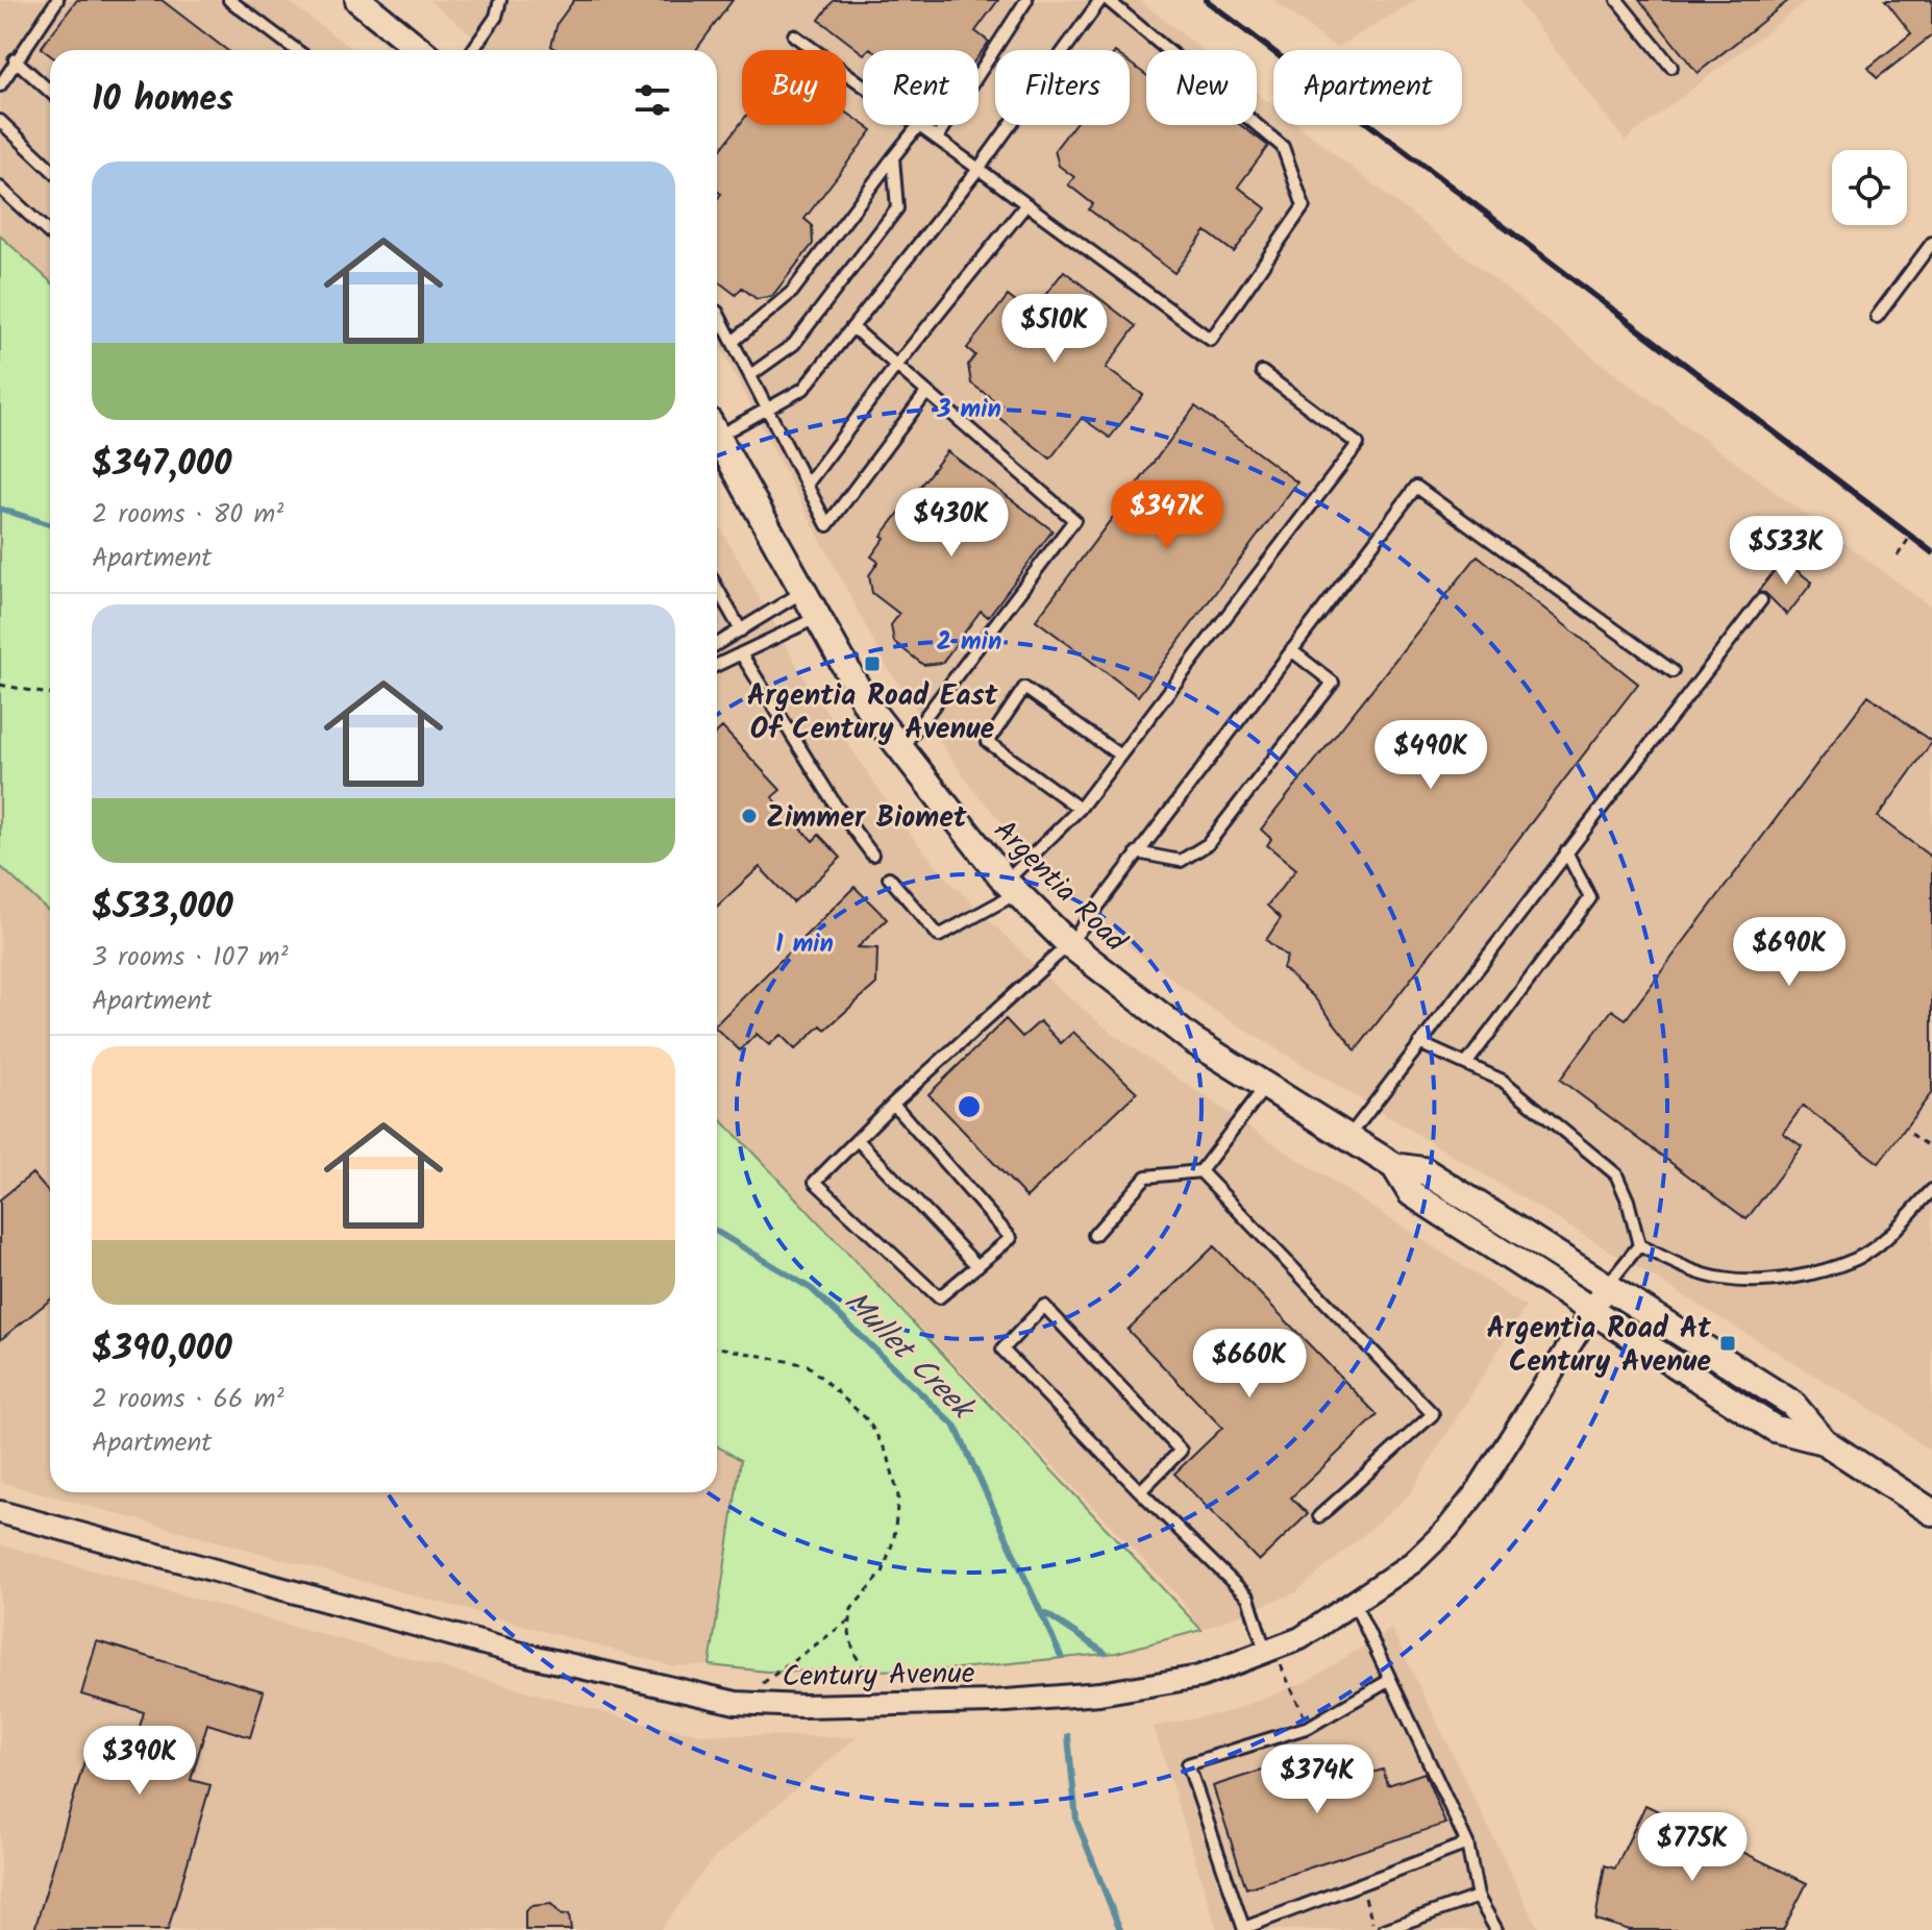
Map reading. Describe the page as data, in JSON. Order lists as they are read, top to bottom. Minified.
{"streets":{"street":["Argentia Road","Century Avenue"]},"crossings":[["Argentia Road","Century Avenue"]],"water":["Mullet Creek"],"places":{"transit":["Argentia Road East Of Century Avenue","Argentia Road At Century Avenue"],"other":["Zimmer Biomet"]},"page":{"chip":["Buy","Rent","Filters","New","Apartment"],"heading":"10 homes","list":[{"name":"$347,000","note":"2 rooms · 80 m² · Apartment"},{"name":"$533,000","note":"3 rooms · 107 m² · Apartment"},{"name":"$390,000","note":"2 rooms · 66 m² · Apartment"}],"price":["$510K","$347K","$430K","$533K","$490K","$690K","$660K","$390K","$374K","$775K"]},"rings":["3 min","2 min","1 min"]}
